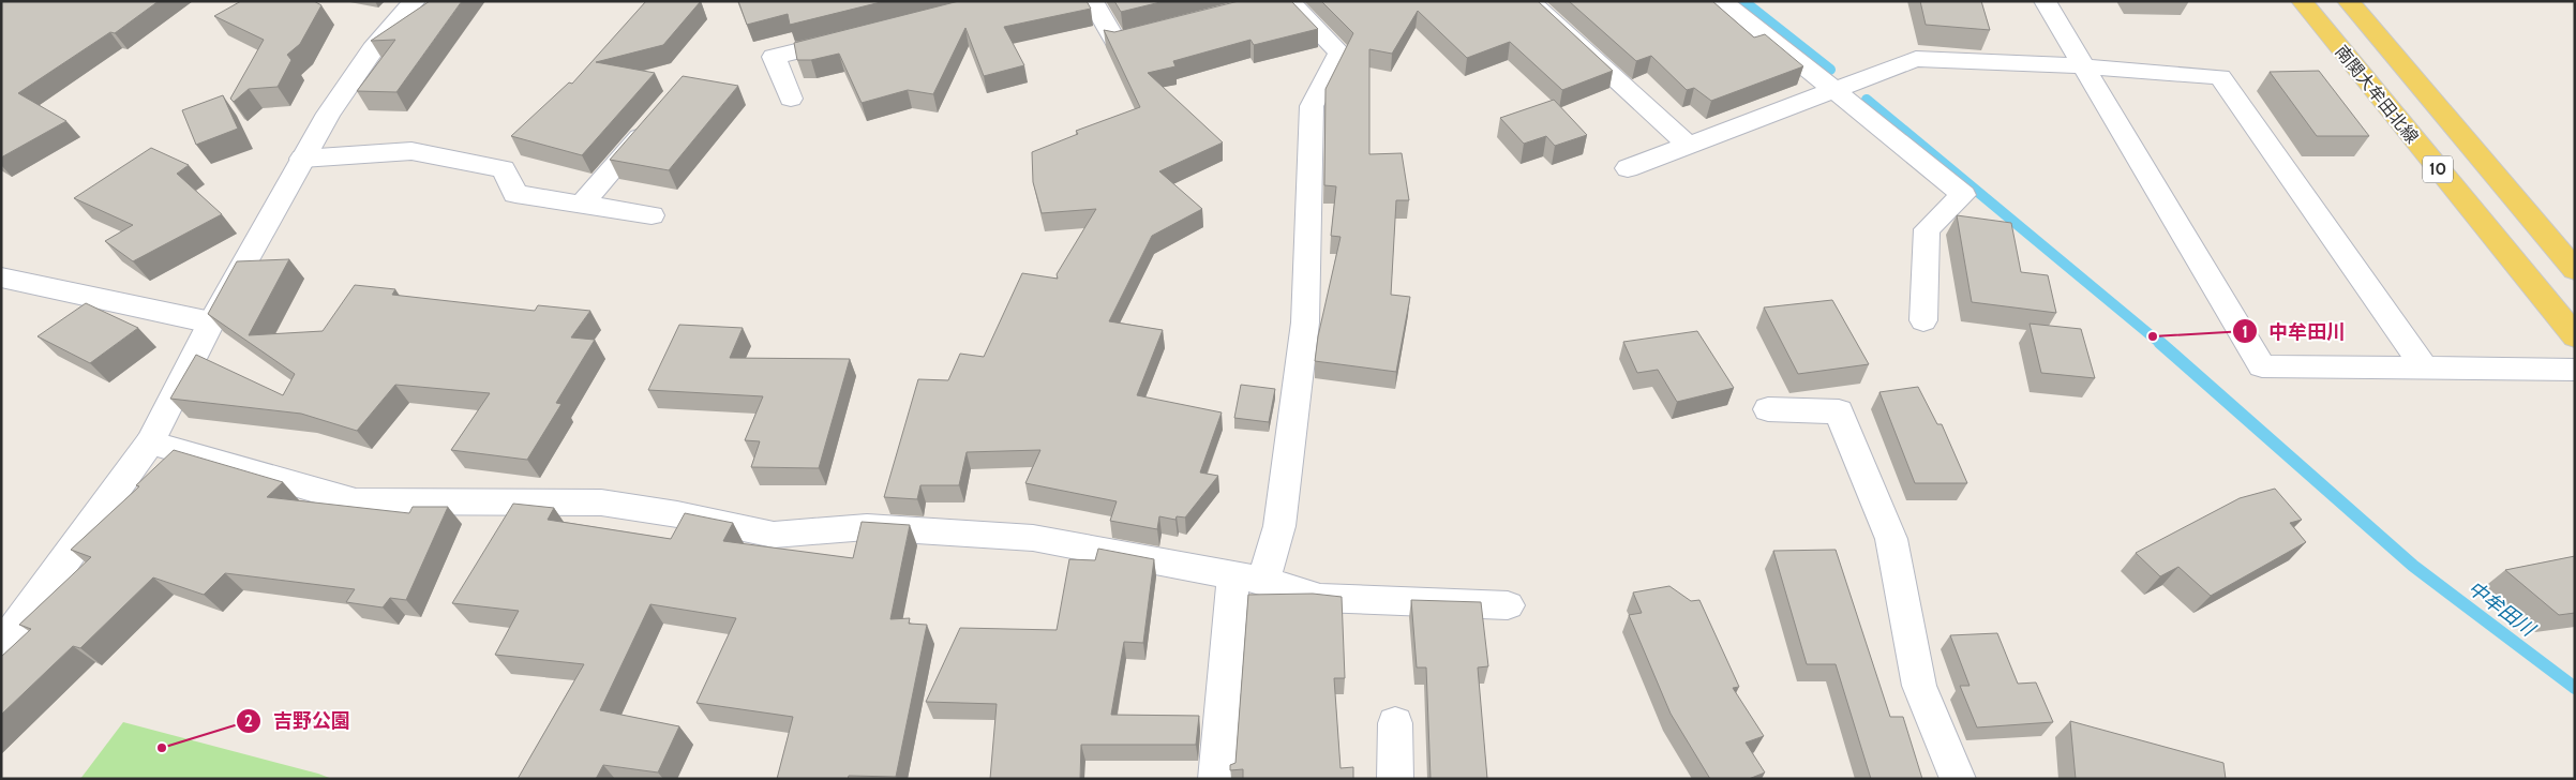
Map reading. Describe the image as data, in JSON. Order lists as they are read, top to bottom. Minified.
{"streets":{"main road":["南関大牟田北線","10"]},"water":["中牟田川"],"places":["中牟田川","吉野公園"]}
